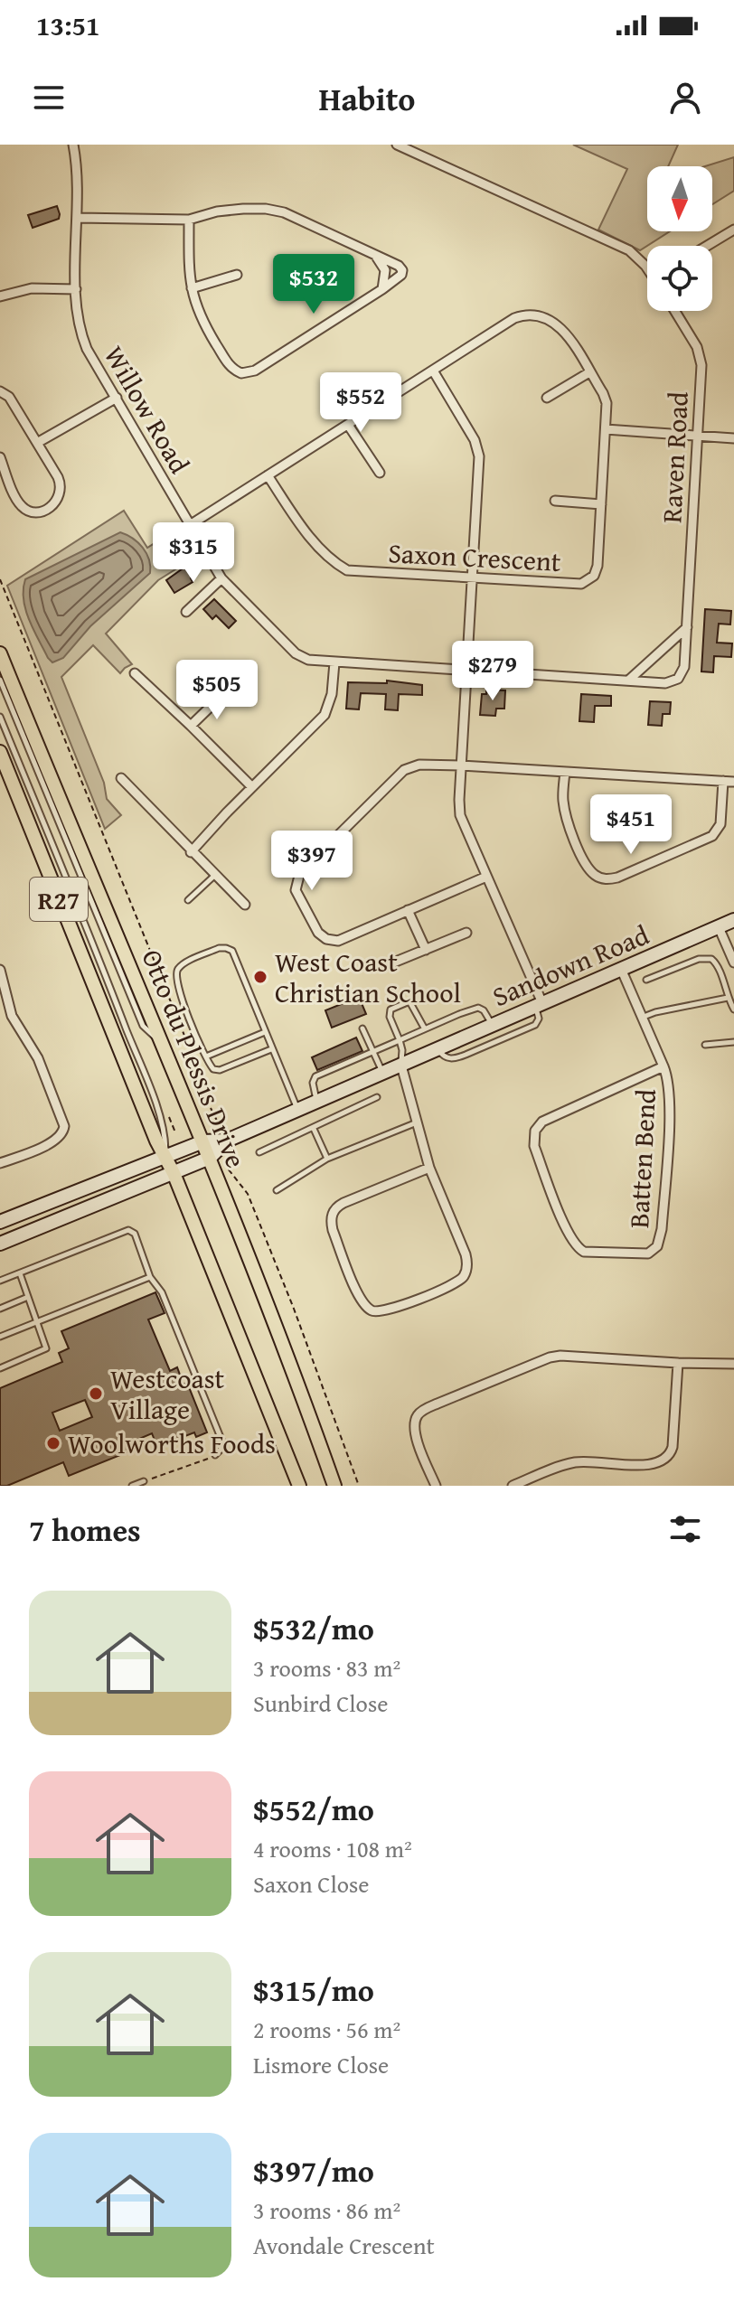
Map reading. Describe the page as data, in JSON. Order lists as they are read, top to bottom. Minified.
{"streets":{"main road":["R27","Otto du Plessis Drive"],"street":["Willow Road","Raven Road","Saxon Crescent","Sandown Road","Batten Bend"]},"crossings":[["Willow Road","Raven Road"],["Willow Road","Saxon Crescent"],["R27","Sandown Road"],["Sandown Road","Otto du Plessis Drive"],["Sandown Road","Batten Bend"]],"places":["West Coast Christian School","Westcoast Village","Woolworths Foods"],"north":"bottom","page":{"status":"13:51","header":"Habito","price":["$532","$552","$315","$279","$505","$451","$397"],"heading":"7 homes","list":[{"name":"$532/mo","note":"3 rooms · 83 m² · Sunbird Close"},{"name":"$552/mo","note":"4 rooms · 108 m² · Saxon Close"},{"name":"$315/mo","note":"2 rooms · 56 m² · Lismore Close"},{"name":"$397/mo","note":"3 rooms · 86 m² · Avondale Crescent"}]}}
